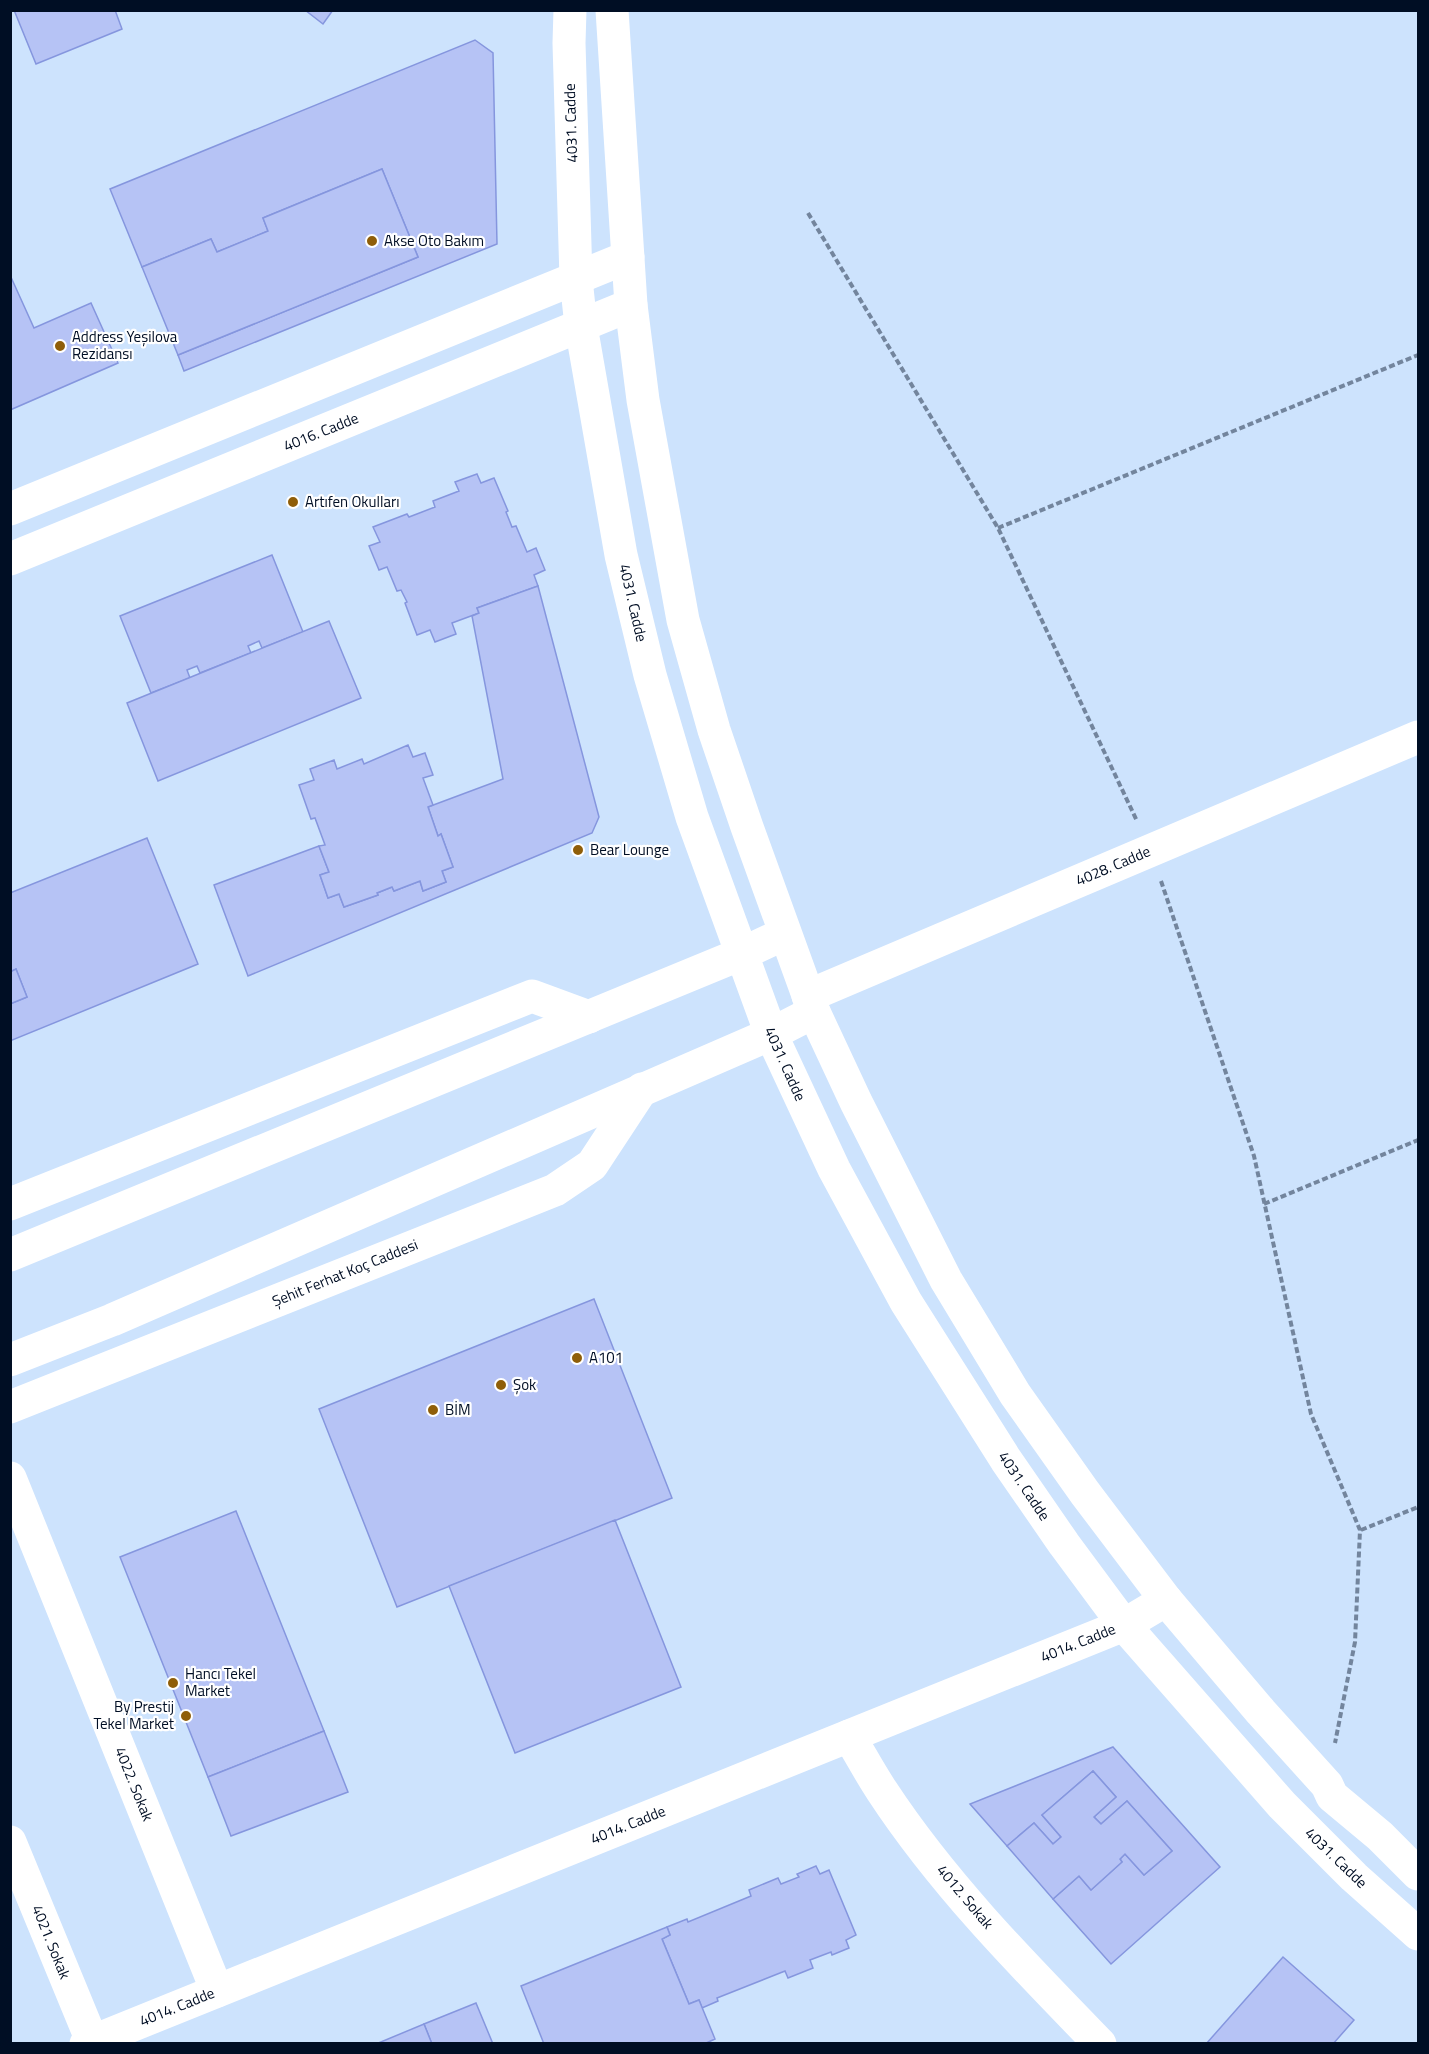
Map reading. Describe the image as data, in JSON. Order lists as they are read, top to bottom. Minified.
{"streets":{"street":["4031. Cadde","4016. Cadde","4028. Cadde","Şehit Ferhat Koç Caddesi","4014. Cadde","4022. Sokak","4012. Sokak","4021. Sokak"]},"crossings":[["4031. Cadde","4016. Cadde"],["4031. Cadde","4014. Cadde"],["4014. Cadde","4022. Sokak"],["4014. Cadde","4012. Sokak"],["4014. Cadde","4021. Sokak"]],"places":["Akse Oto Bakım","Address Yeşilova Rezidansı","Artıfen Okulları","Bear Lounge","A101","Şok","BİM","Hancı Tekel Market","By Prestij Tekel Market"]}
